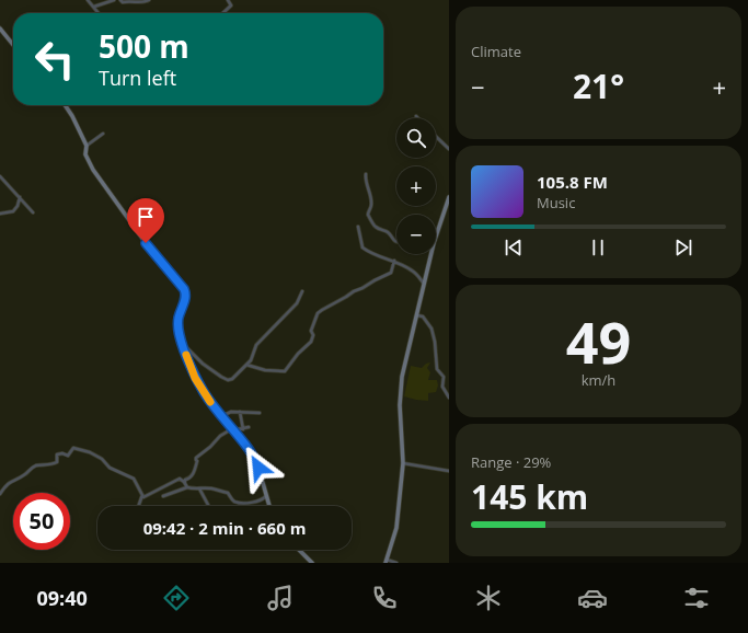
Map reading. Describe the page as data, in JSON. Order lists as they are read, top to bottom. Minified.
{"page":{"tile":["Climate",["49","km/h"],["Range · 29%","145 km"]],"turn":["500 m","Turn left"],"heat":["−","21°","+"],"map_buttons":["+","−"],"song":["105.8 FM","Music"],"limit":"50","trip":"09:42 · 2 min · 660 m","tabs":"09:40"}}
